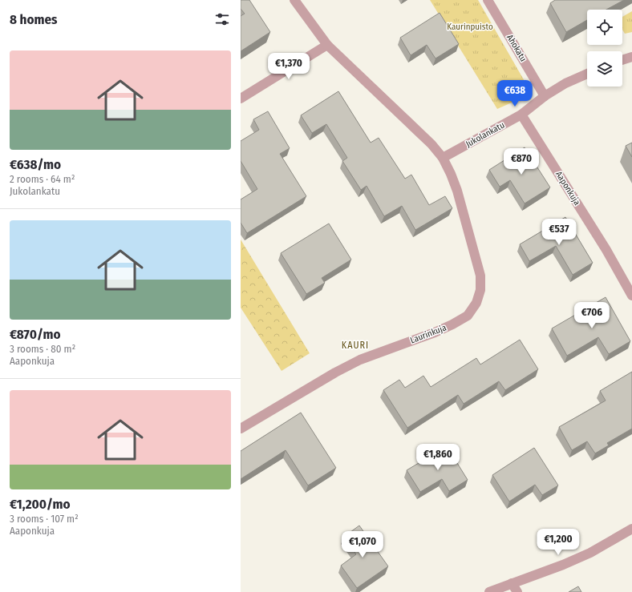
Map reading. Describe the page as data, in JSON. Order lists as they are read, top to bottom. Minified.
{"streets":{"street":["Ahokatu","Jukolankatu","Aaponkuja","Laurinkuja"]},"crossings":[["Ahokatu","Jukolankatu"],["Jukolankatu","Aaponkuja"],["Jukolankatu","Laurinkuja"]],"districts":["KAURI"],"parks":["Kaurinpuisto"],"page":{"heading":"8 homes","list":[{"name":"€638/mo","note":"2 rooms · 64 m² · Jukolankatu"},{"name":"€870/mo","note":"3 rooms · 80 m² · Aaponkuja"},{"name":"€1,200/mo","note":"3 rooms · 107 m² · Aaponkuja"}],"price":["€1,370","€638","€870","€537","€706","€1,860","€1,200","€1,070"]}}
